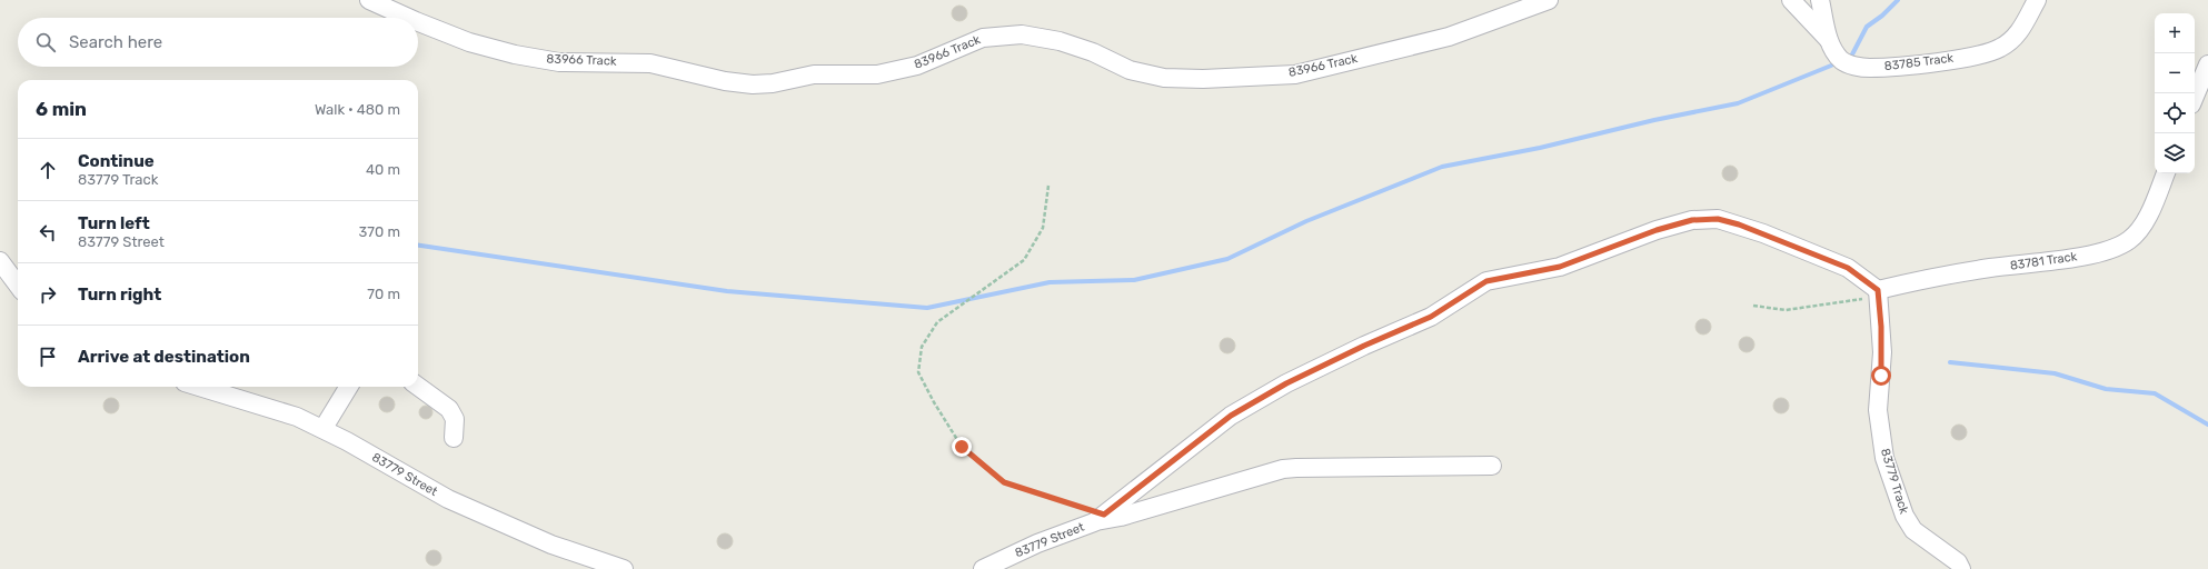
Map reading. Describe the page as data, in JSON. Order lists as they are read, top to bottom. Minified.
{"streets":{"street":["83966 Track","83785 Track","83781 Track","83779 Street","83779 Track"]},"crossings":[["83781 Track","83779 Street"],["83781 Track","83779 Track"],["83779 Street","83779 Track"]],"page":{"map_buttons":["+","−"],"search":"Search here","heading":["6 min","Walk · 480 m"],"list":[["Continue","83779 Track","40 m"],["Turn left","83779 Street","370 m"],["Turn right","70 m"],"Arrive at destination"]}}
